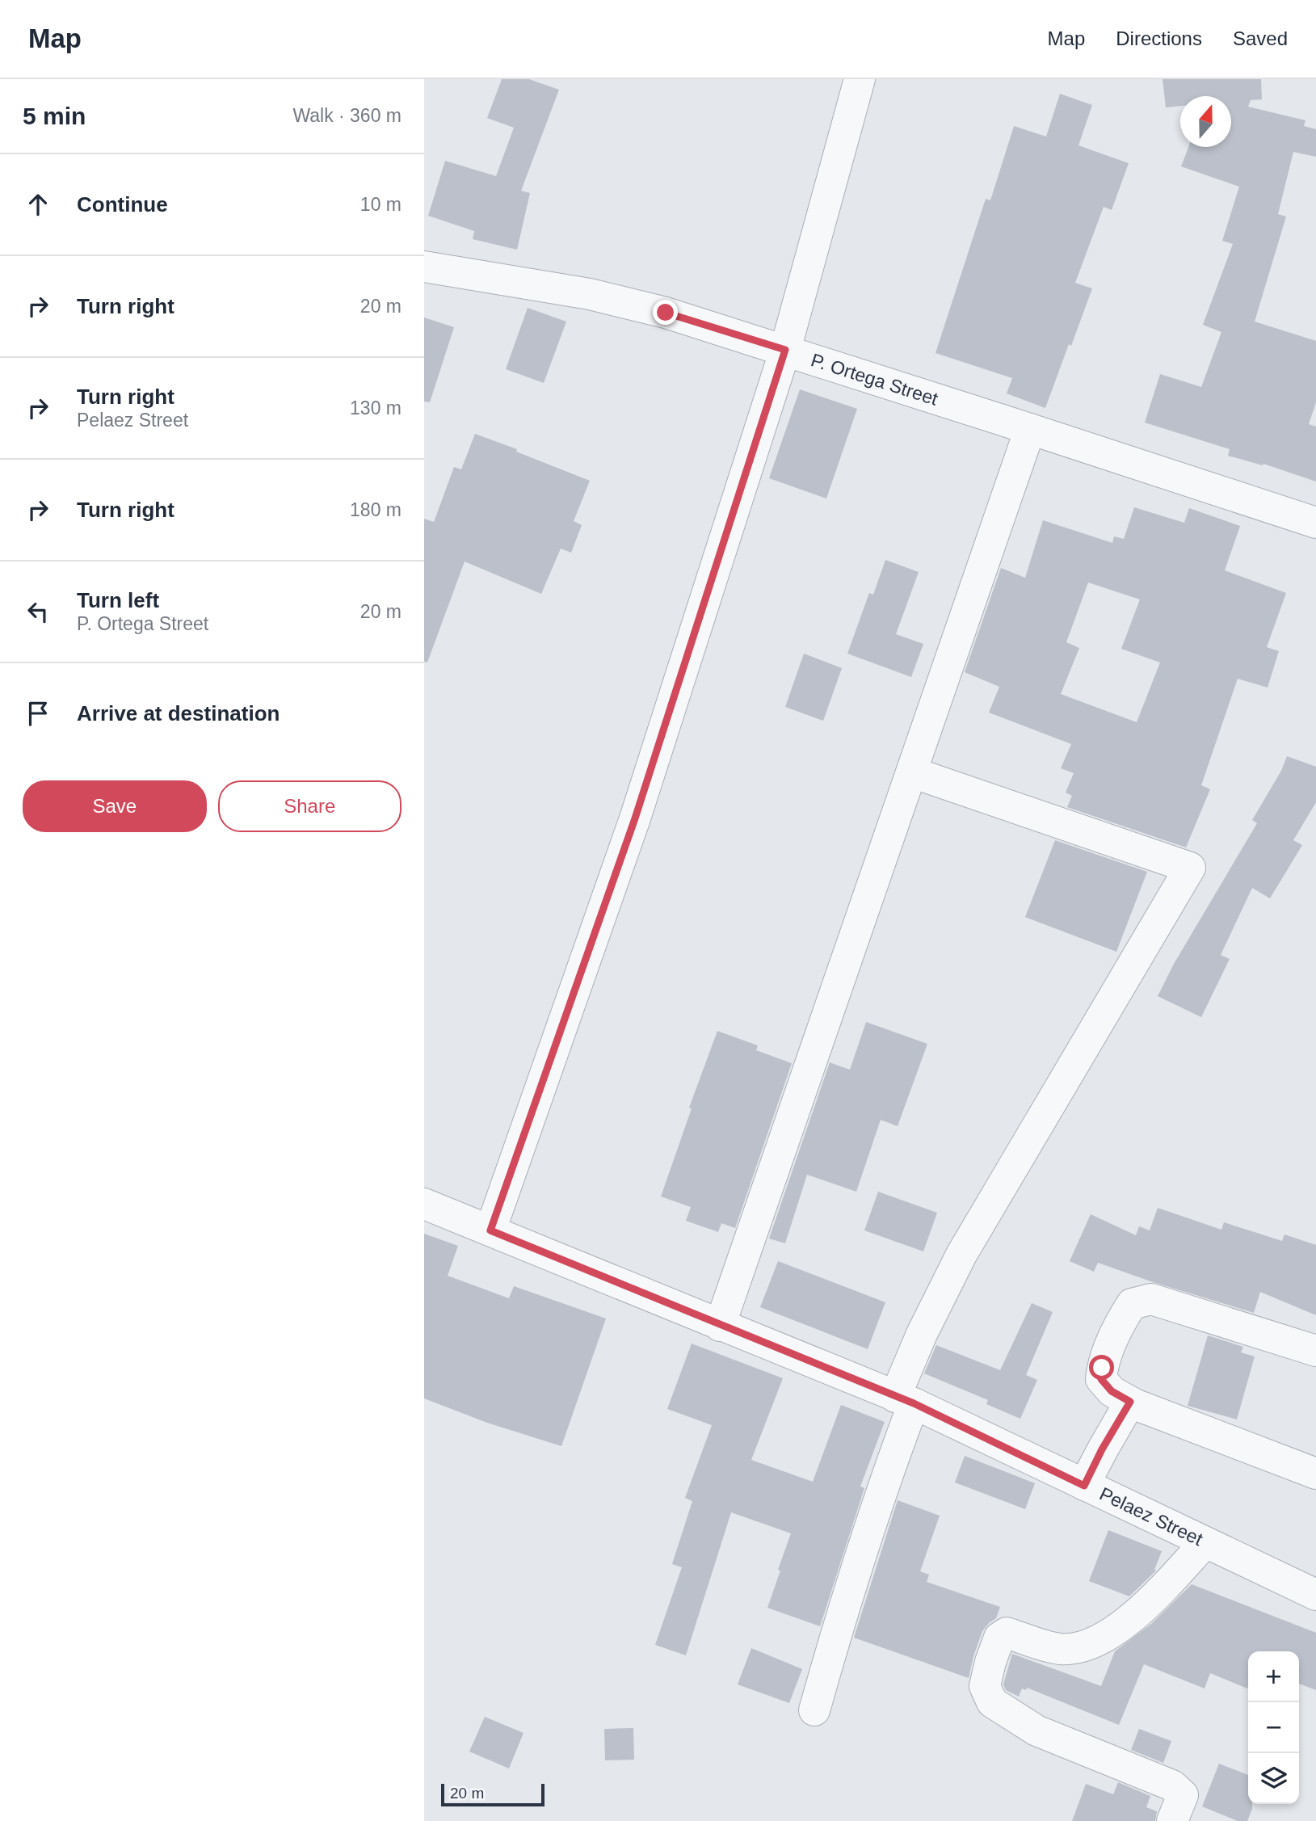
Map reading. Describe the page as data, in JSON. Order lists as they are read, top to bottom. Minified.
{"streets":{"street":["P. Ortega Street","Pelaez Street"]},"scale_bar":"20 m","north":"top","page":{"header":"Map","nav":["Map","Directions","Saved"],"heading":["5 min","Walk · 360 m"],"list":[["Continue","10 m"],["Turn right","20 m"],["Turn right","Pelaez Street","130 m"],["Turn right","180 m"],["Turn left","P. Ortega Street","20 m"],"Arrive at destination"],"buttons":["Save","Share"],"map_buttons":["+","−"],"scale":"20 m"}}
